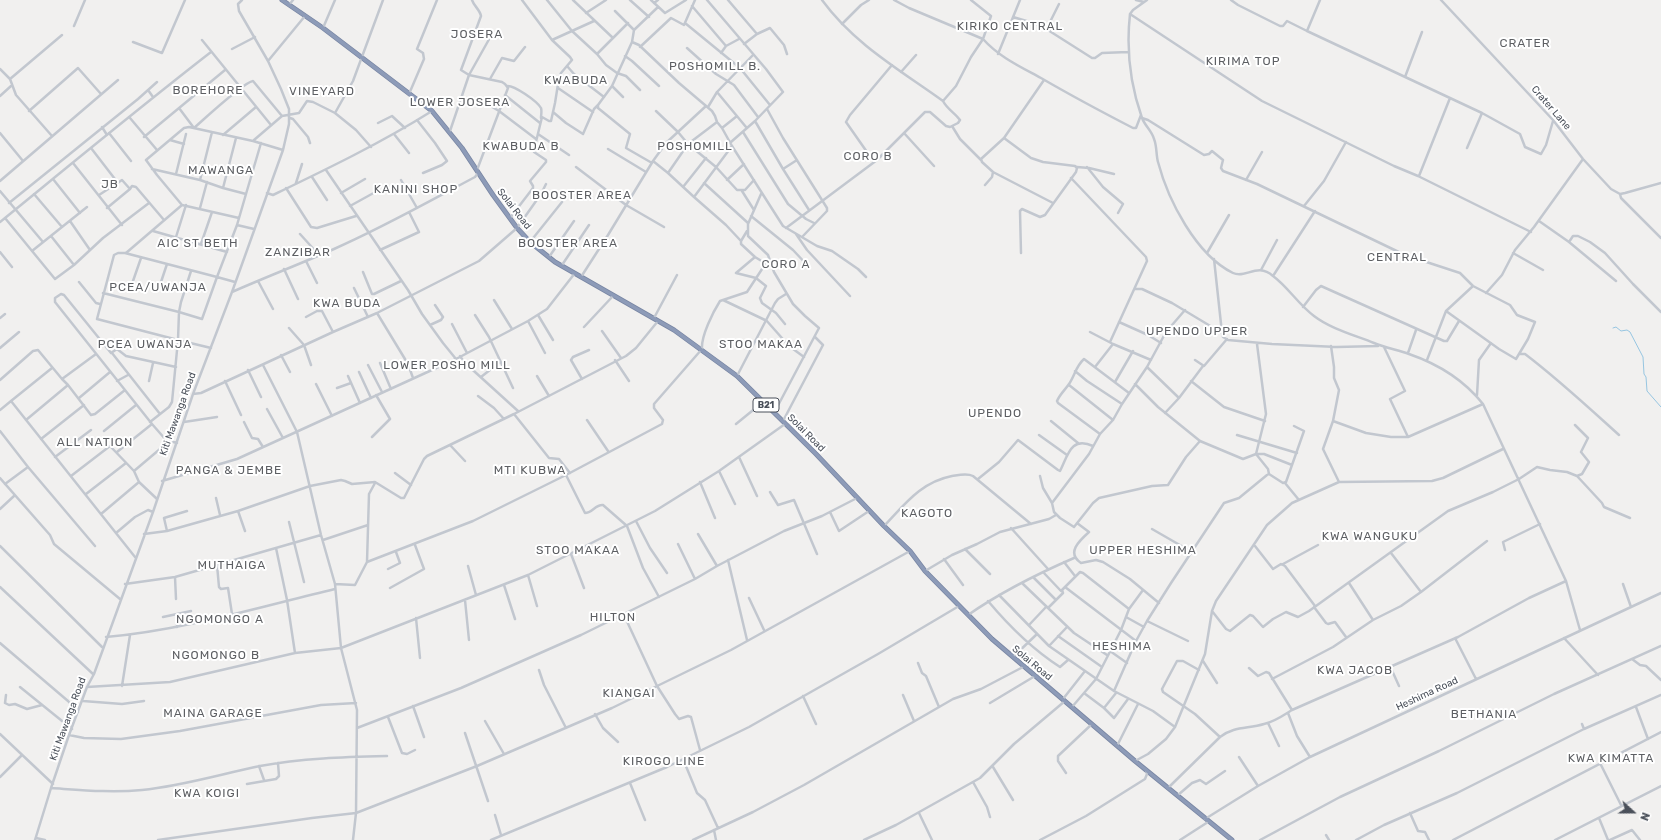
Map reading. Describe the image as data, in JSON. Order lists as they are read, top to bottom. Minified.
{"streets":{"highway":["Solai Road","B21"],"street":["Crater Lane","Kiti Mawanga Road","Heshima Road"]},"crossings":[["Solai Road","Heshima Road"]],"districts":["KIRIKO CENTRAL","JOSERA","CRATER","KIRIMA TOP","POSHOMILL B.","KWABUDA","BOREHORE","VINEYARD","LOWER JOSERA","KWABUDA B","POSHOMILL","CORO B","MAWANGA","JB","KANINI SHOP","BOOSTER AREA","AIC ST BETH","BOOSTER AREA","ZANZIBAR","CENTRAL","CORO A","PCEA/UWANJA","KWA BUDA","UPENDO UPPER","PCEA UWANJA","STOO MAKAA","LOWER POSHO MILL","UPENDO","ALL NATION","PANGA & JEMBE","MTI KUBWA","KAGOTO","KWA WANGUKU","STOO MAKAA","UPPER HESHIMA","MUTHAIGA","HILTON","NGOMONGO A","HESHIMA","NGOMONGO B","KWA JACOB","KIANGAI","MAINA GARAGE","BETHANIA","KWA KIMATTA","KIROGO LINE","KWA KOIGI"],"north":"right"}
